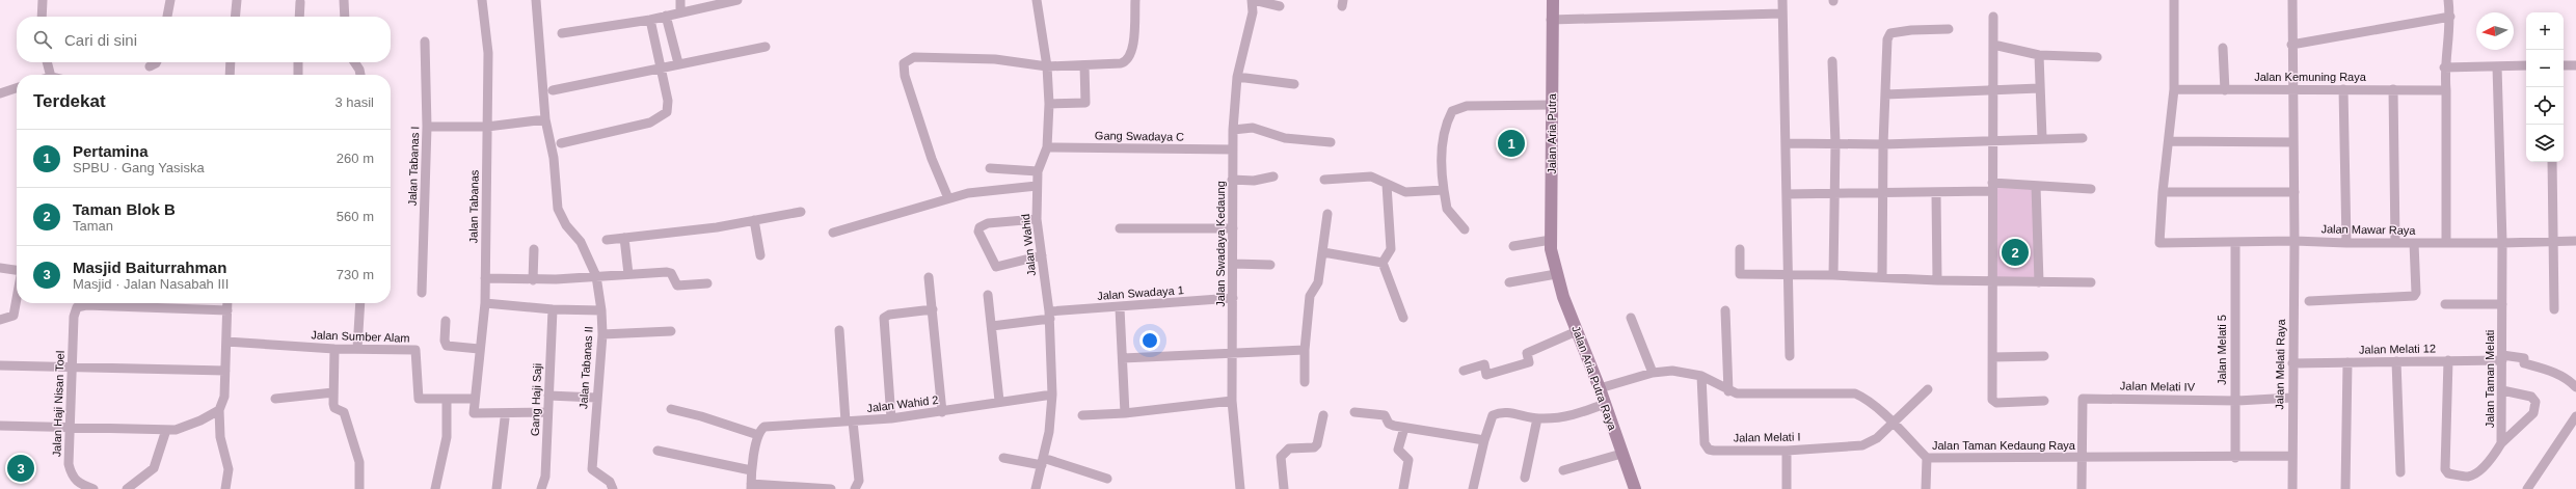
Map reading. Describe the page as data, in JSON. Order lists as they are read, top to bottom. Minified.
{"streets":{"main road":["Jalan Aria Putra","Jalan Aria Putra Raya"],"street":["Jalan Kemuning Raya","Gang Swadaya C","Jalan Tabanas I","Jalan Tabanas","Jalan Mawar Raya","Jalan Swadaya Kedaung","Jalan Wahid","Jalan Swadaya 1","Jalan Sumber Alam","Jalan Melati 12","Jalan Melati 5","Jalan Melati Raya","Jalan Tabanas II","Jalan Taman Melati","Jalan Melati IV","Gang Haji Saji","Jalan Haji Nisan Toel","Jalan Wahid 2","Jalan Melati I","Jalan Taman Kedaung Raya"]},"crossings":[["Jalan Kemuning Raya","Jalan Melati Raya"],["Jalan Aria Putra","Jalan Aria Putra Raya"],["Gang Swadaya C","Jalan Swadaya Kedaung"],["Gang Swadaya C","Jalan Wahid"],["Jalan Tabanas","Jalan Sumber Alam"],["Jalan Tabanas","Gang Haji Saji"],["Jalan Mawar Raya","Jalan Melati 5"],["Jalan Mawar Raya","Jalan Melati Raya"],["Jalan Mawar Raya","Jalan Taman Melati"],["Jalan Swadaya Kedaung","Jalan Swadaya 1"],["Jalan Wahid","Jalan Swadaya 1"],["Jalan Wahid","Jalan Wahid 2"],["Jalan Melati 12","Jalan Melati Raya"],["Jalan Melati 12","Jalan Taman Melati"],["Jalan Melati 5","Jalan Melati IV"],["Jalan Melati 5","Jalan Taman Kedaung Raya"],["Jalan Melati Raya","Jalan Melati IV"],["Jalan Melati Raya","Jalan Taman Kedaung Raya"],["Jalan Aria Putra Raya","Jalan Taman Kedaung Raya"],["Jalan Melati IV","Jalan Taman Kedaung Raya"],["Jalan Melati I","Jalan Taman Kedaung Raya"]],"north":"left","page":{"map_buttons":["+","−"],"search":"Cari di sini","heading":["Terdekat","3 hasil"],"pins":["1","2","3"],"list":[{"mark":"1","name":"Pertamina","note":"SPBU · Gang Yasiska","value":"260 m"},{"mark":"2","name":"Taman Blok B","note":"Taman","value":"560 m"},{"mark":"3","name":"Masjid Baiturrahman","note":"Masjid · Jalan Nasabah III","value":"730 m"}]}}
